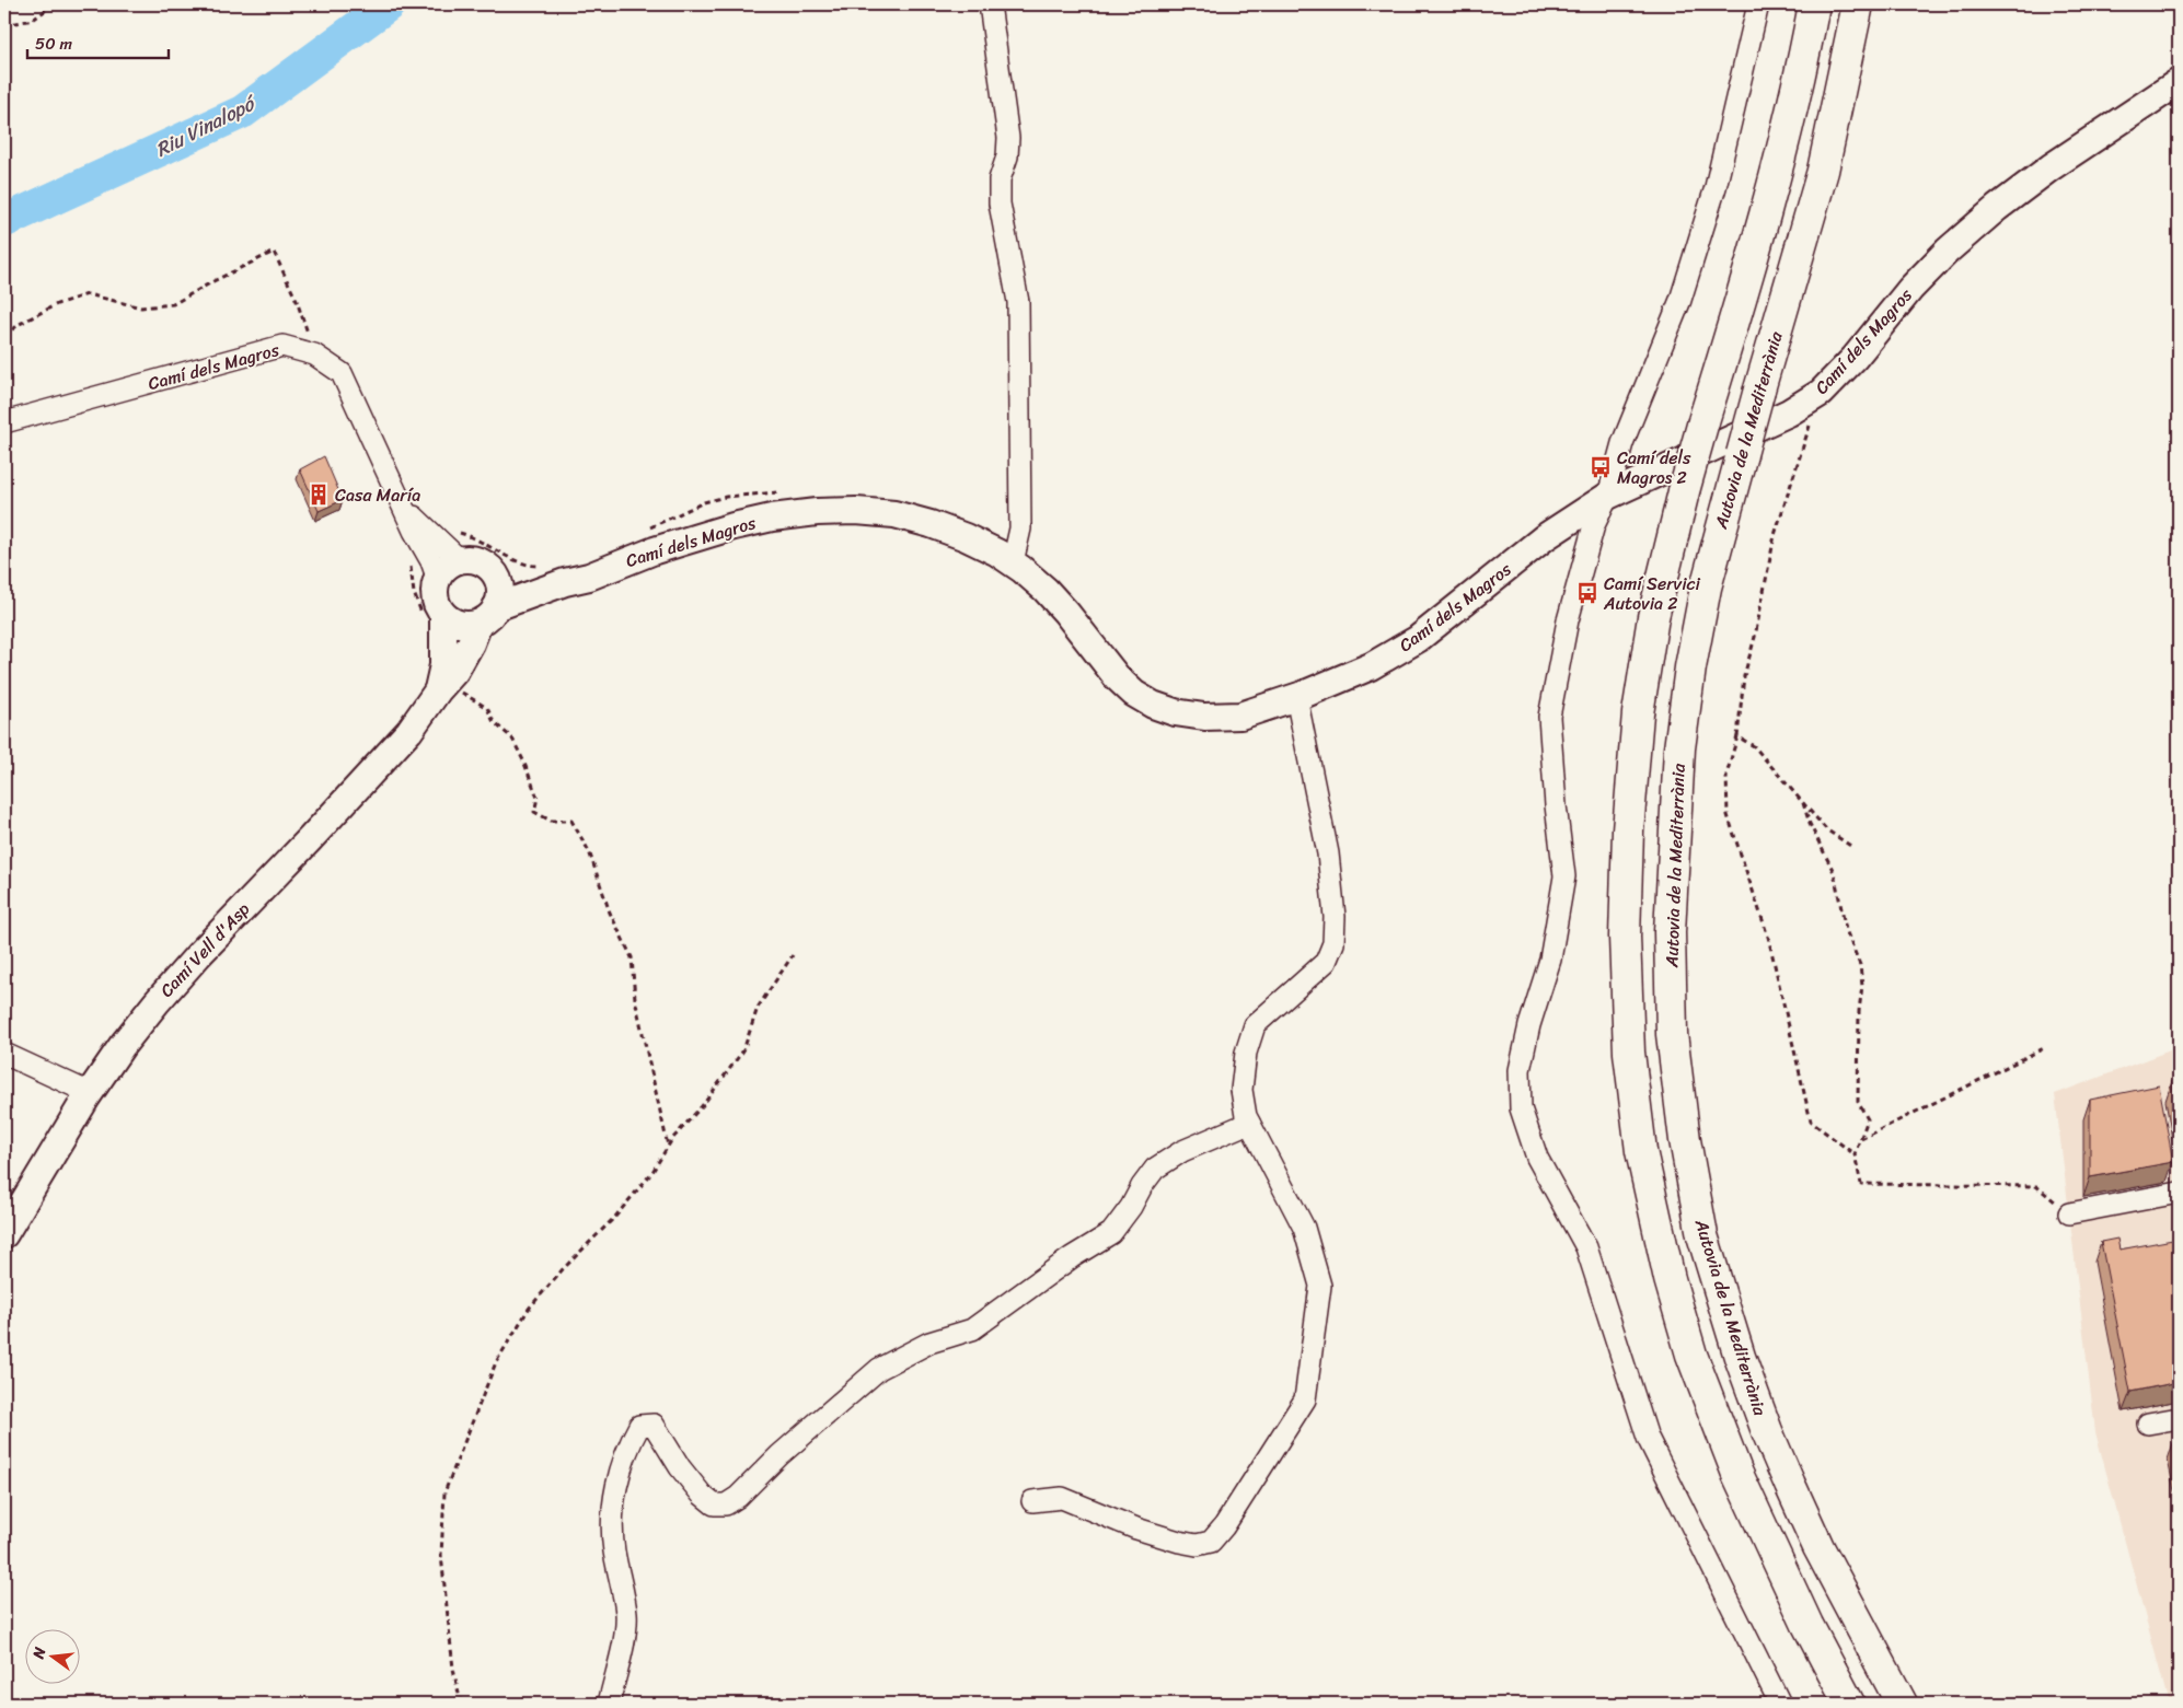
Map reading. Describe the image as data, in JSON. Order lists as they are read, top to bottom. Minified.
{"streets":{"highway":["Autovia de la Mediterrània"],"street":["Camí dels Magros","Camí Vell d'Asp"]},"crossings":[["Camí dels Magros","Camí Vell d'Asp"]],"water":["Riu Vinalopó"],"places":{"bus stop":["Camí dels Magros 2","Camí Servici Autovia 2"],"building":["Casa María"]},"scale_bar":"50 m","north":"left"}
